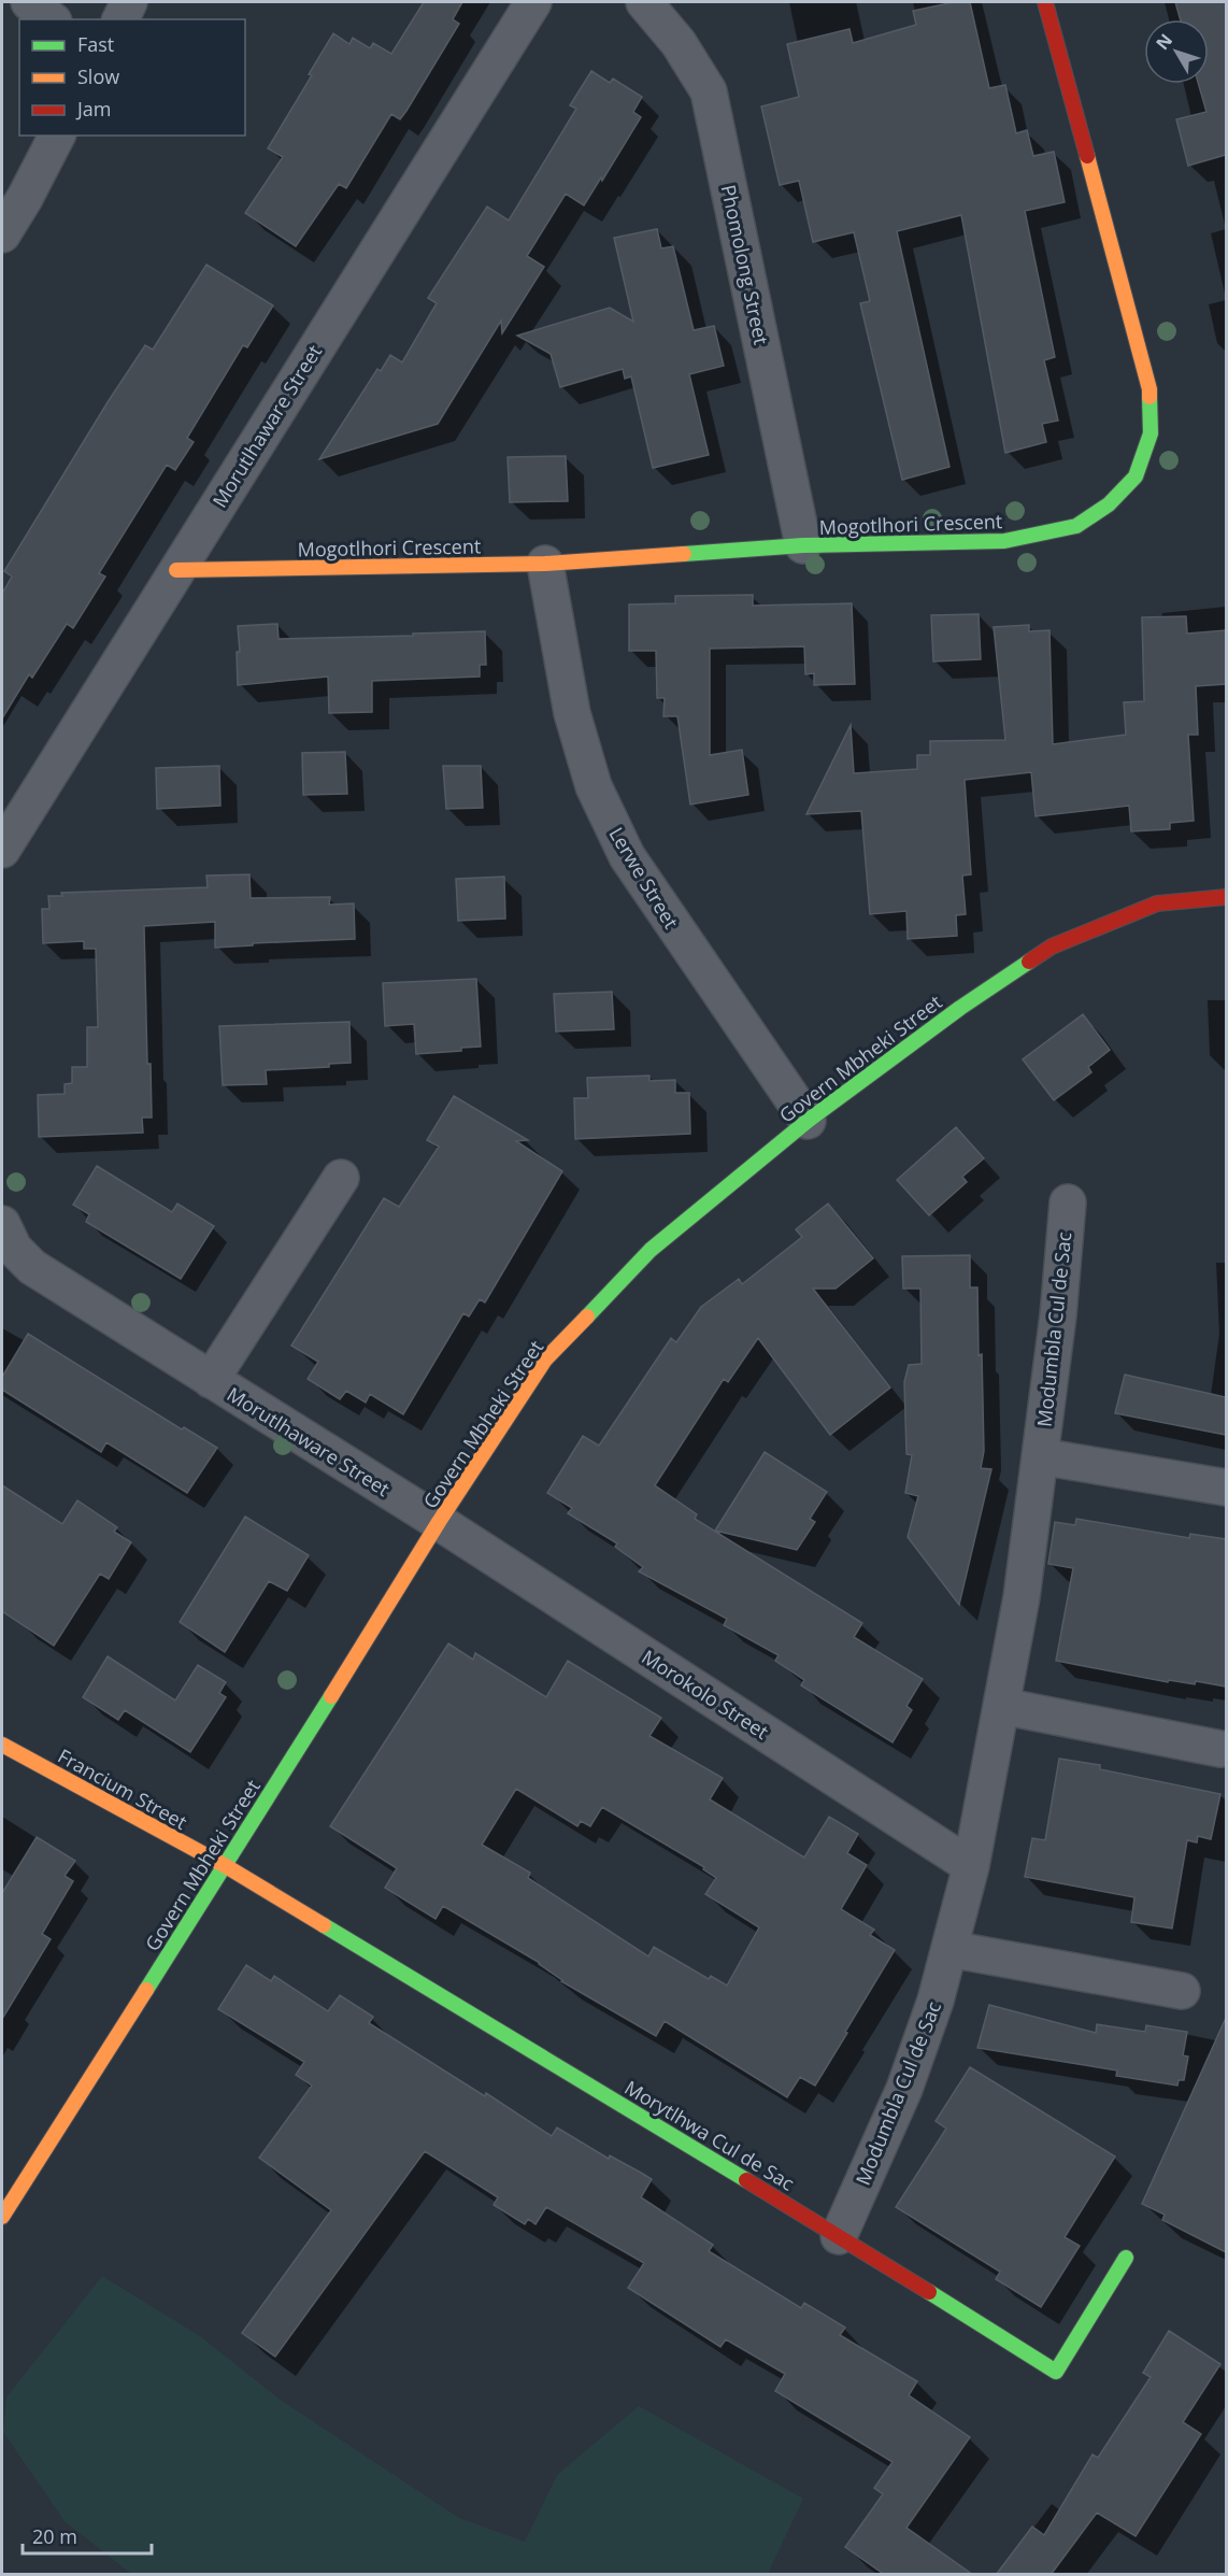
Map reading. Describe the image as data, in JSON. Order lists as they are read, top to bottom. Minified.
{"streets":{"street":["Phomolong Street","Morutlhaware Street","Mogotlhori Crescent","Lerwe Street","Govern Mbheki Street","Modumbla Cul de Sac","Morokolo Street","Francium Street","Morytlhwa Cul de Sac"]},"crossings":[["Phomolong Street","Mogotlhori Crescent"],["Morutlhaware Street","Mogotlhori Crescent"],["Morutlhaware Street","Govern Mbheki Street"],["Morutlhaware Street","Morokolo Street"],["Mogotlhori Crescent","Lerwe Street"],["Lerwe Street","Govern Mbheki Street"],["Govern Mbheki Street","Morokolo Street"],["Govern Mbheki Street","Francium Street"],["Govern Mbheki Street","Morytlhwa Cul de Sac"],["Modumbla Cul de Sac","Morokolo Street"],["Modumbla Cul de Sac","Morytlhwa Cul de Sac"],["Francium Street","Morytlhwa Cul de Sac"]],"legend":["Fast","Slow","Jam"],"scale_bar":"20 m","north":"top left"}
